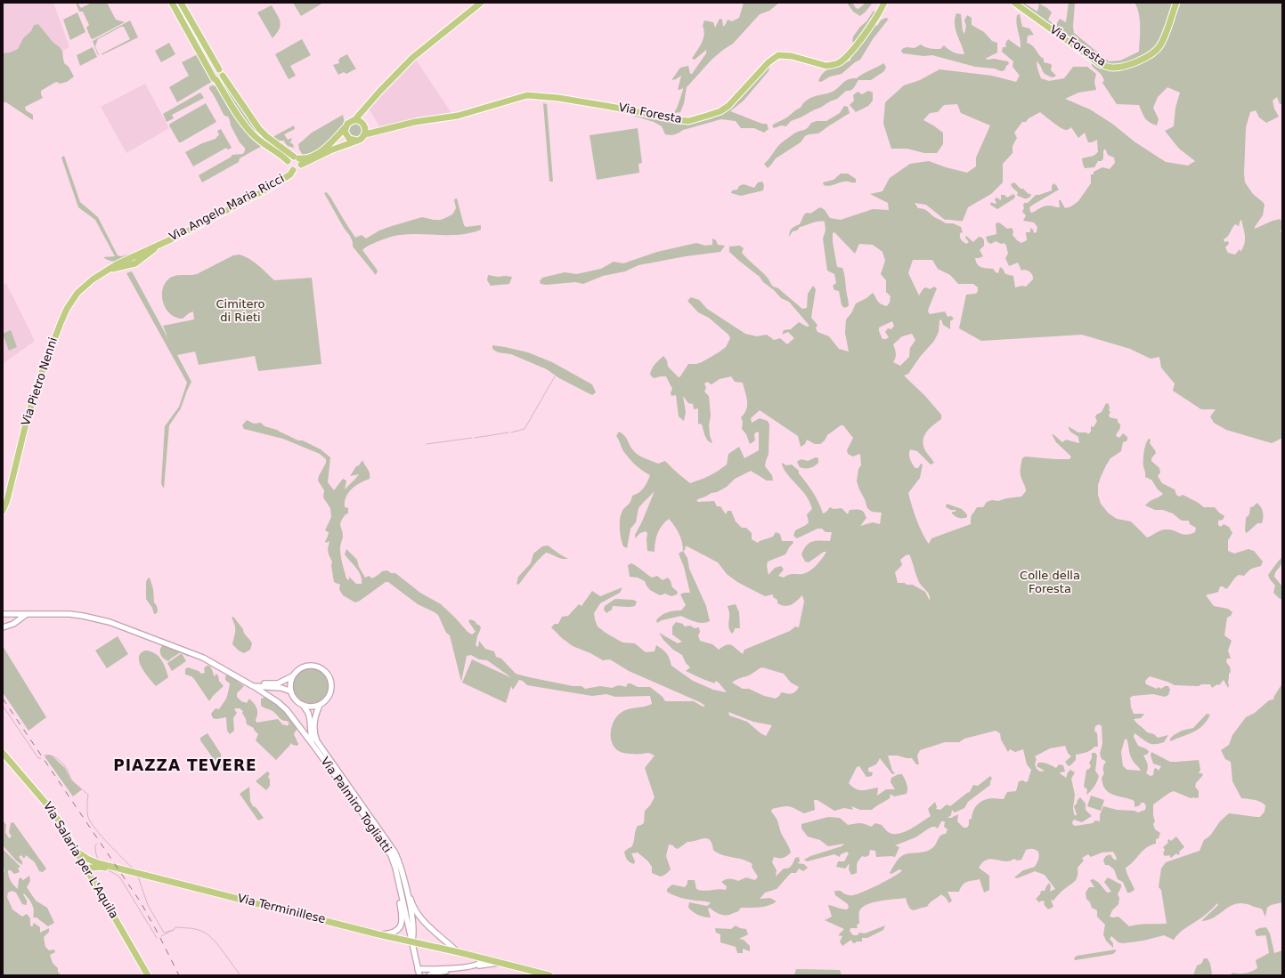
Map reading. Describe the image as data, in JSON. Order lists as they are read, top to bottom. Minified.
{"streets":{"main road":["Via Foresta","Via Angelo Maria Ricci","Via Pietro Nenni","Via Salaria per L'Aquila","Via Terminillese"],"street":["Via Palmiro Togliatti"]},"crossings":[["Via Angelo Maria Ricci","Via Pietro Nenni"],["Via Palmiro Togliatti","Via Terminillese"]],"districts":["PIAZZA TEVERE"],"parks":["Cimitero di Rieti","Colle della Foresta"]}
